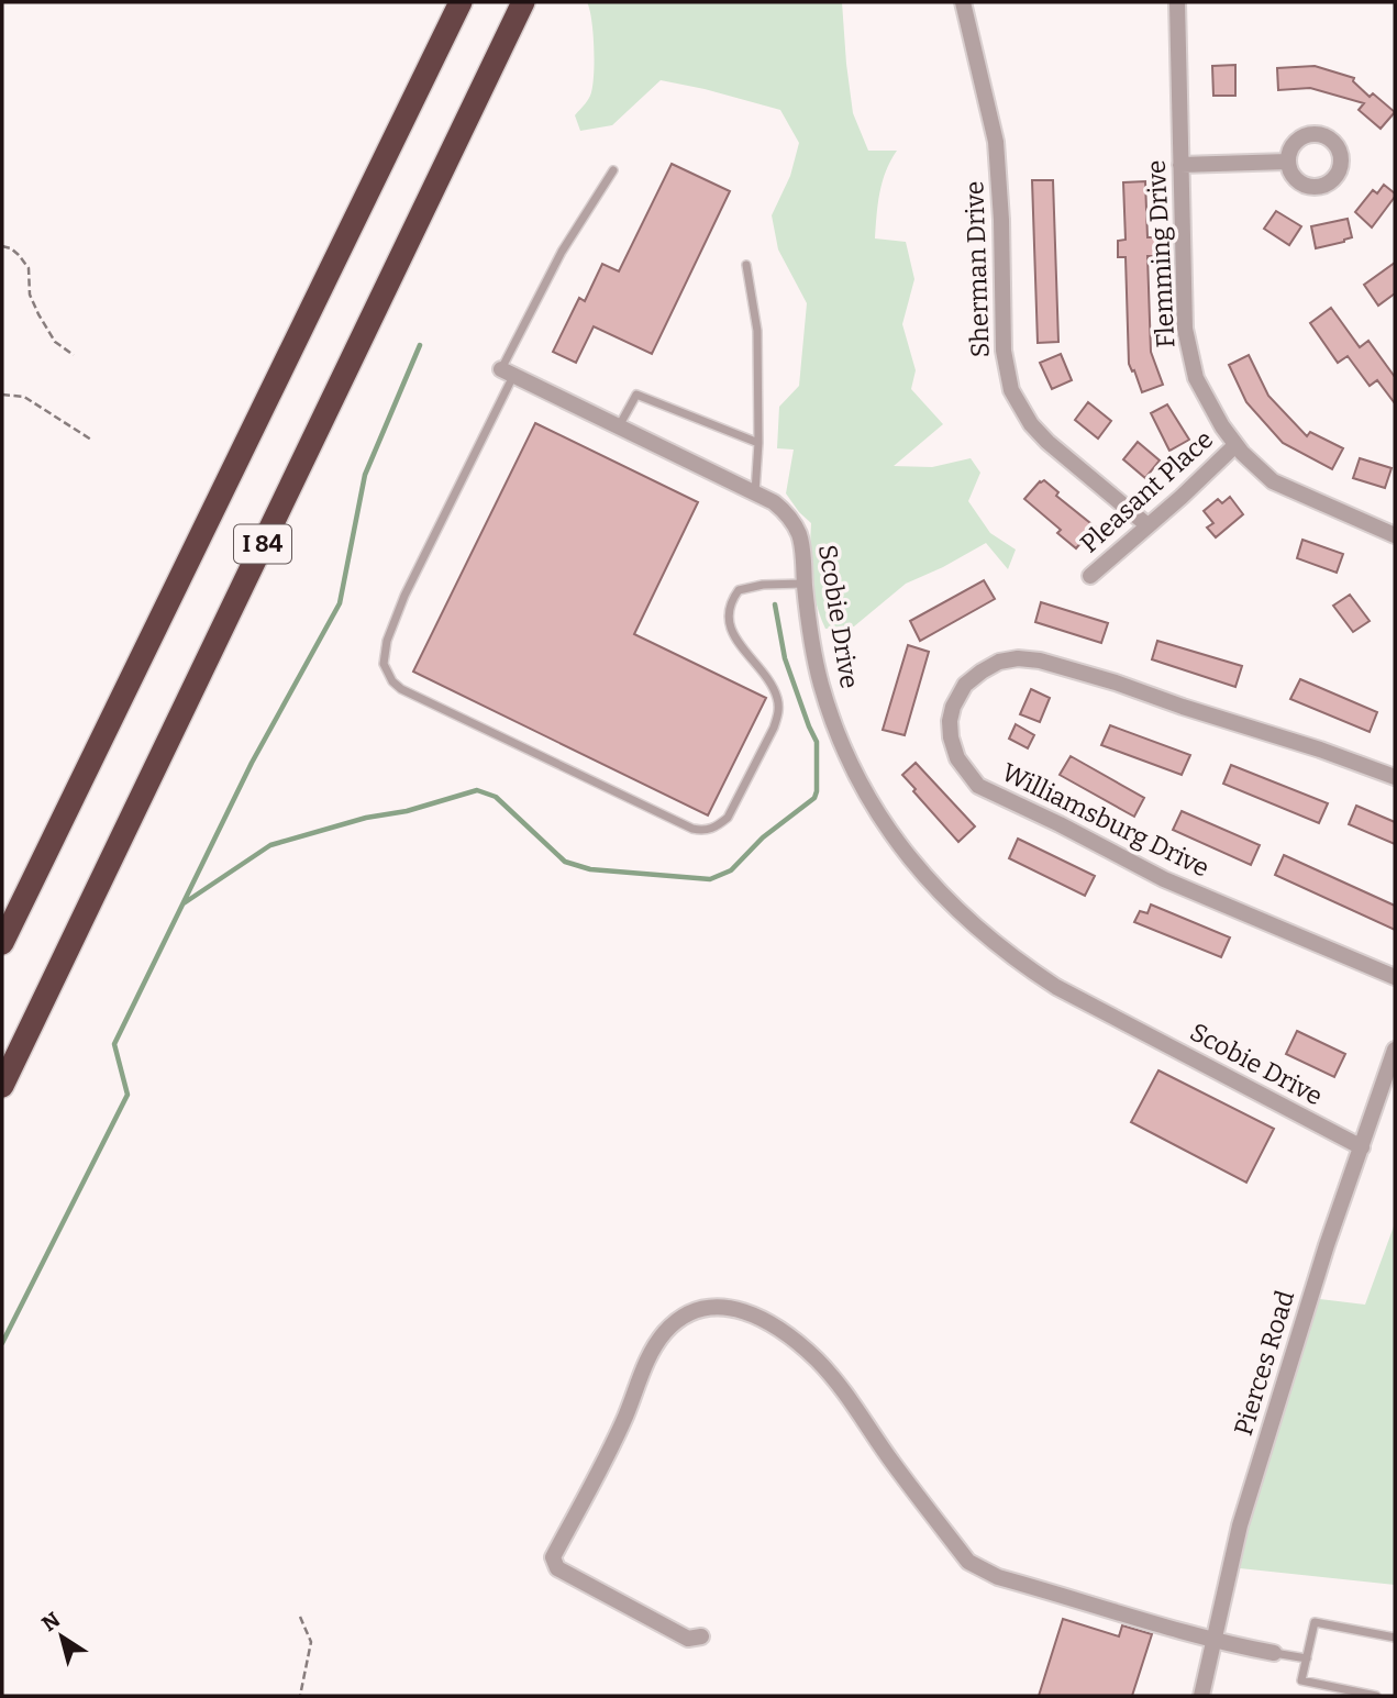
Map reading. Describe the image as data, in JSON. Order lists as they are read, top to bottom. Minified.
{"streets":{"highway":["I 84"],"street":["Flemming Drive","Sherman Drive","Pleasant Place","Scobie Drive","Williamsburg Drive","Pierces Road"]},"crossings":[["Flemming Drive","Pleasant Place"],["Sherman Drive","Pleasant Place"],["Scobie Drive","Pierces Road"]],"north":"top left"}
